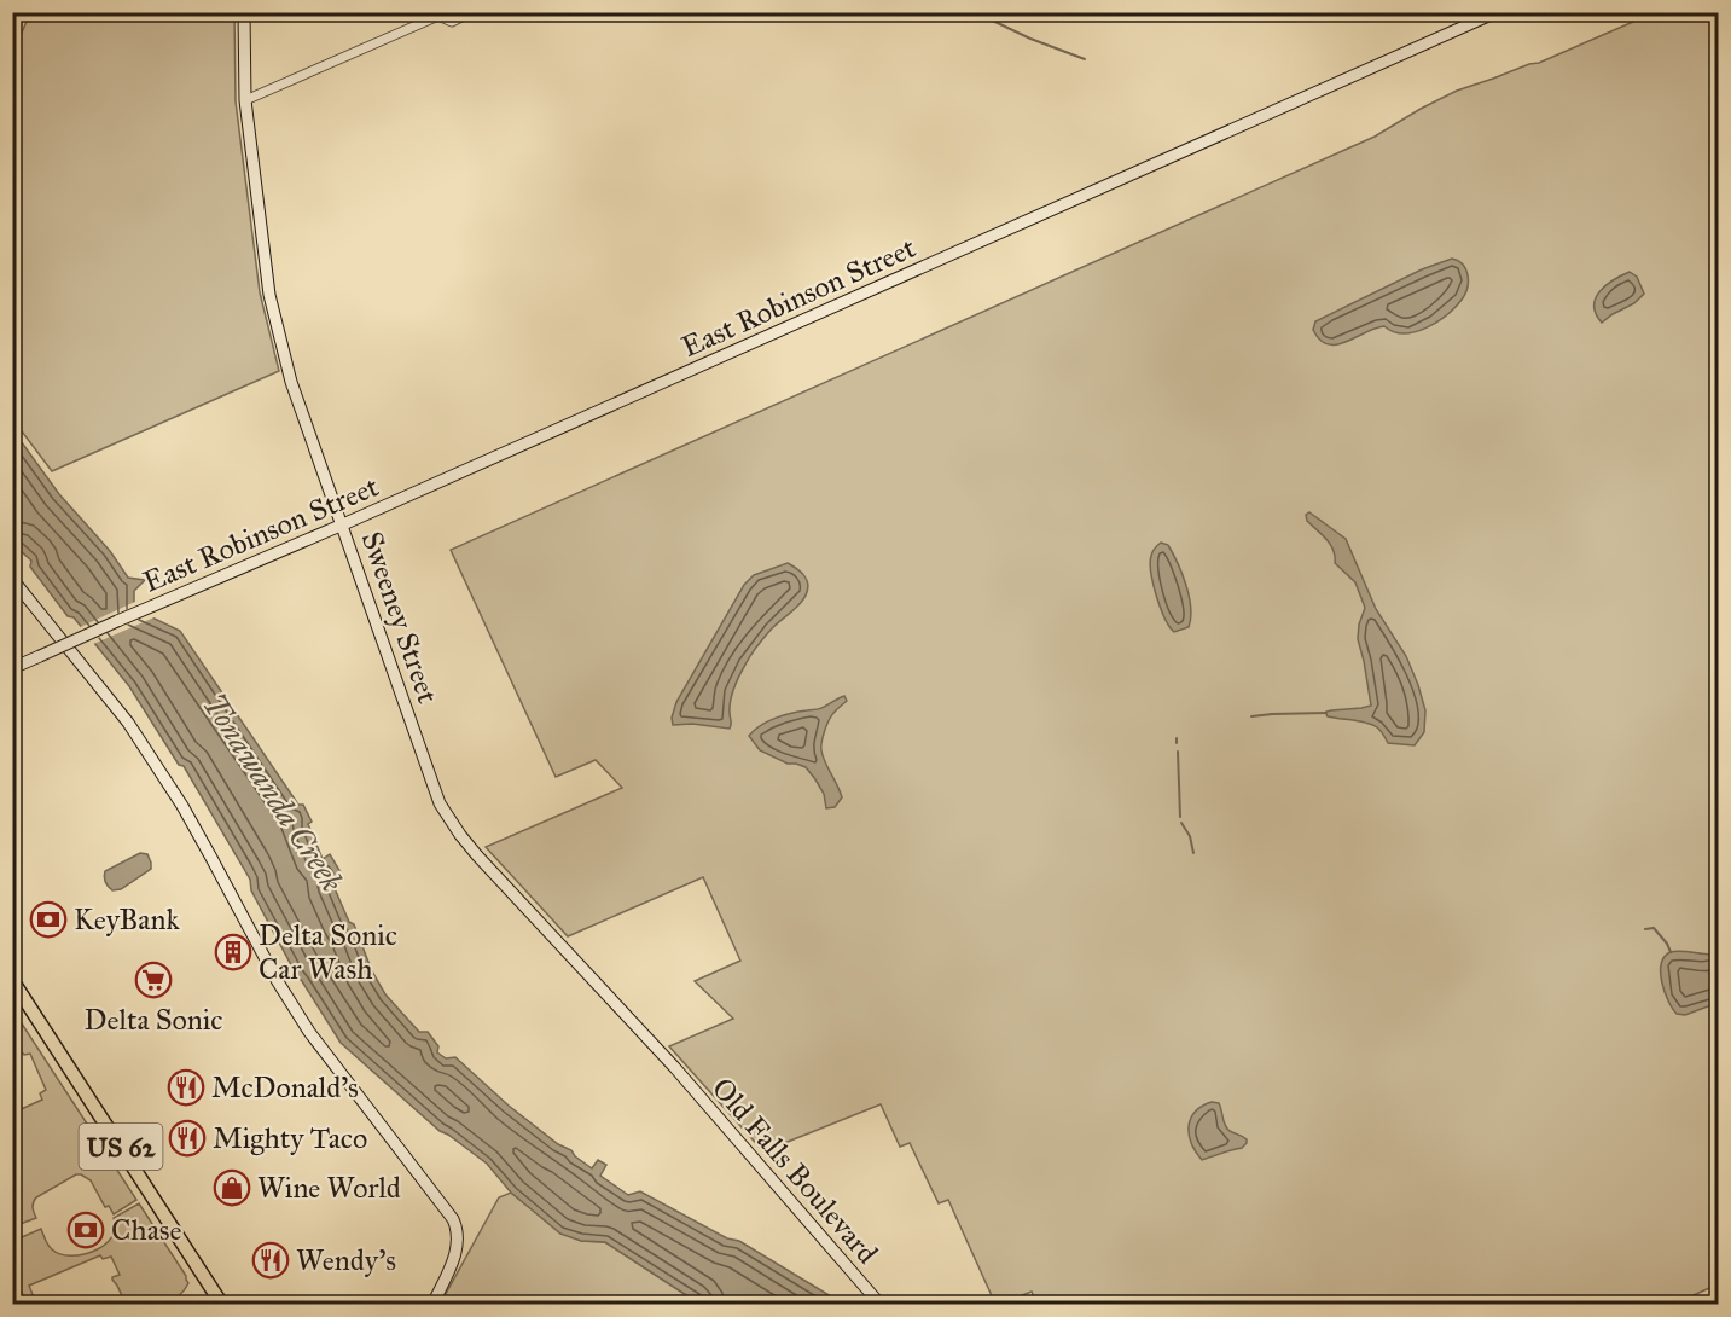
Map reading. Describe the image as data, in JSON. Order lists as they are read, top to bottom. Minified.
{"streets":{"main road":["US 62"],"street":["East Robinson Street","Sweeney Street","Old Falls Boulevard"]},"crossings":[["East Robinson Street","Sweeney Street"],["Sweeney Street","Old Falls Boulevard"]],"water":["Tonawanda Creek"],"places":{"bank":["KeyBank","Chase"],"building":["Delta Sonic Car Wash"],"supermarket":["Delta Sonic"],"restaurant":["McDonald's","Mighty Taco","Wendy's"],"shop":["Wine World"]}}
